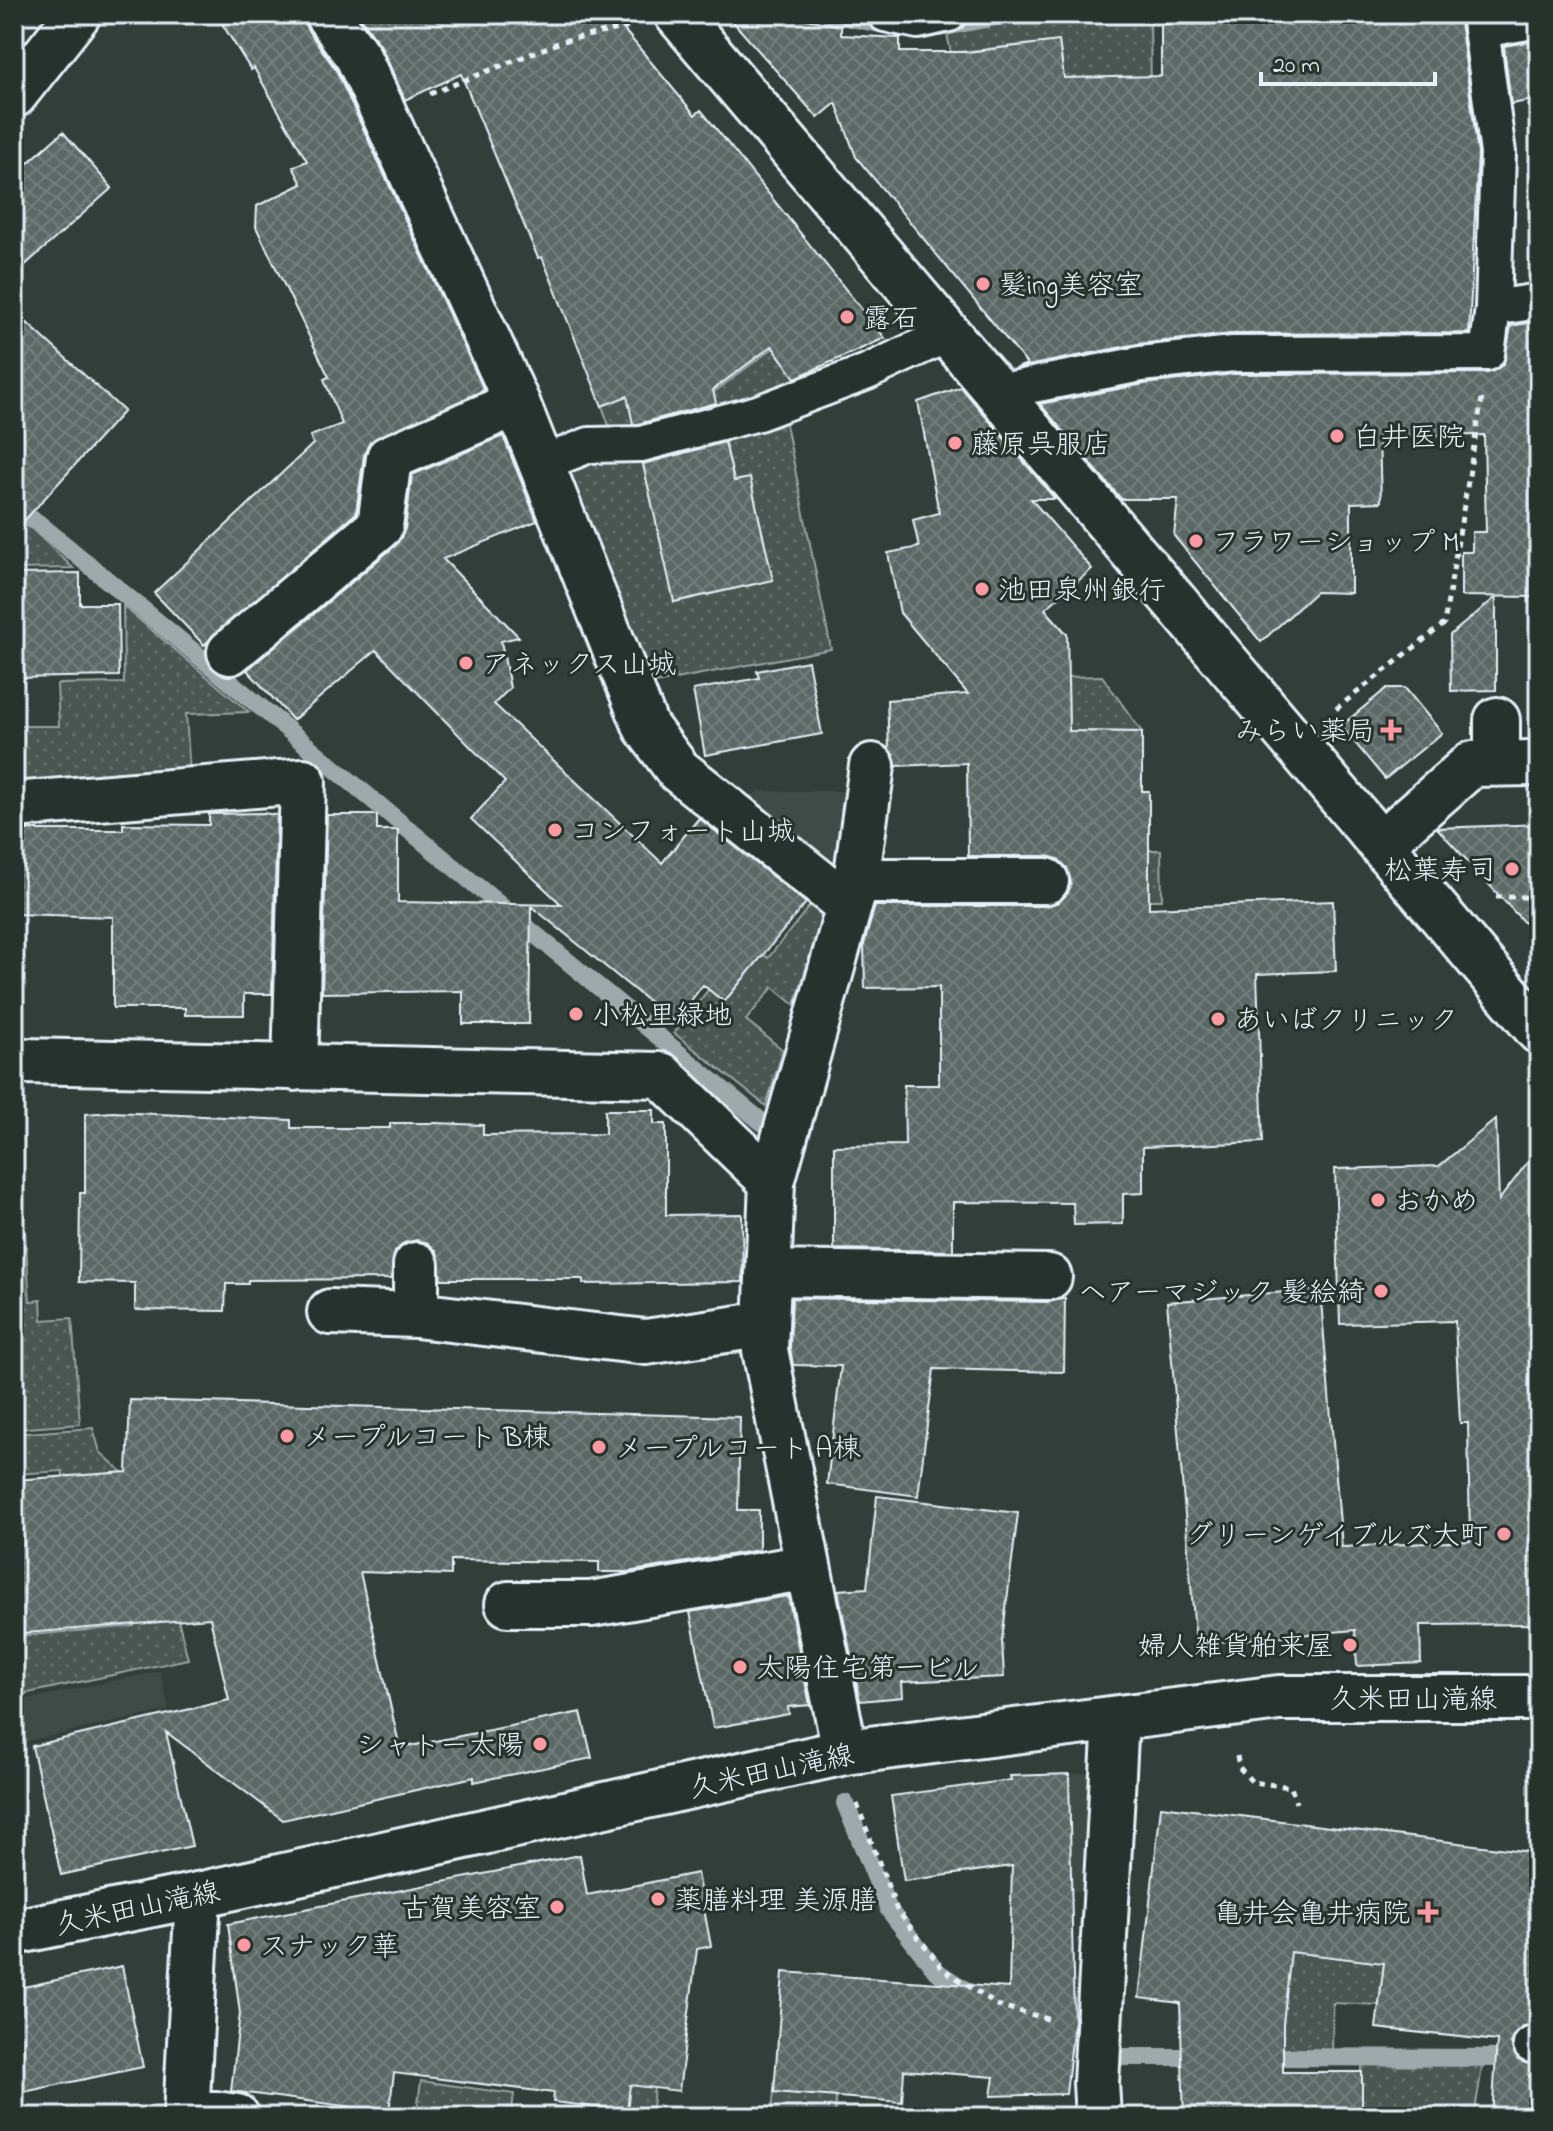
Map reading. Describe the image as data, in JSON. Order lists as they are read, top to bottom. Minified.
{"streets":{"street":["久米田山滝線"]},"places":{"other":["髪ing美容室","露石","白井医院","藤原呉服店","フラワーショップ M","池田泉州銀行","アネックス山城","コンフォート山城","松葉寿司","小松里緑地","あいばクリニック","おかめ","ヘアーマジック 髪絵綺","メープルコート B棟","メープルコート A棟","グリーンゲイブルズ大町","婦人雑貨舶来屋","太陽住宅第一ビル","シャトー太陽","薬膳料理 美源膳","古賀美容室","スナック華"],"health":["みらい薬局","亀井会亀井病院"]},"scale_bar":"20 m"}
